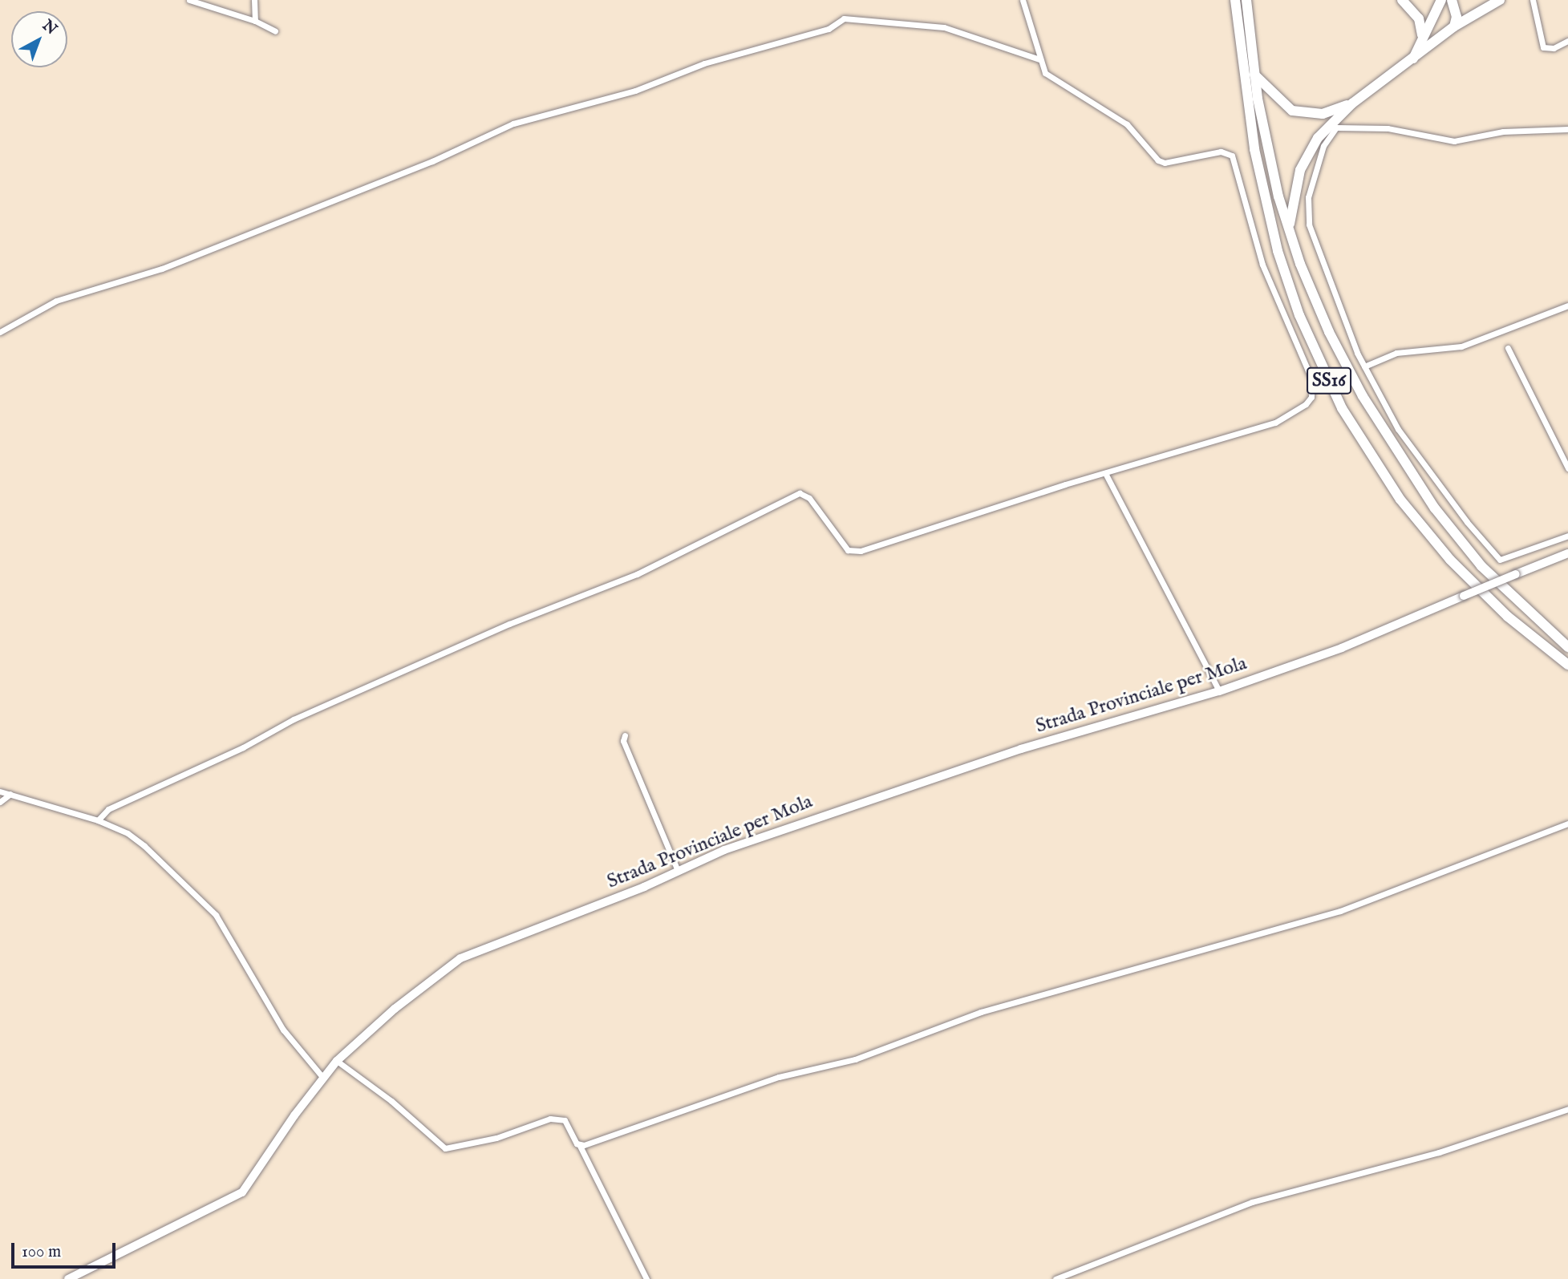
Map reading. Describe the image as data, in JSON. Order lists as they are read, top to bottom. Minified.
{"streets":{"highway":["SS16"],"street":["Strada Provinciale per Mola"]},"scale_bar":"100 m","north":"top right"}
